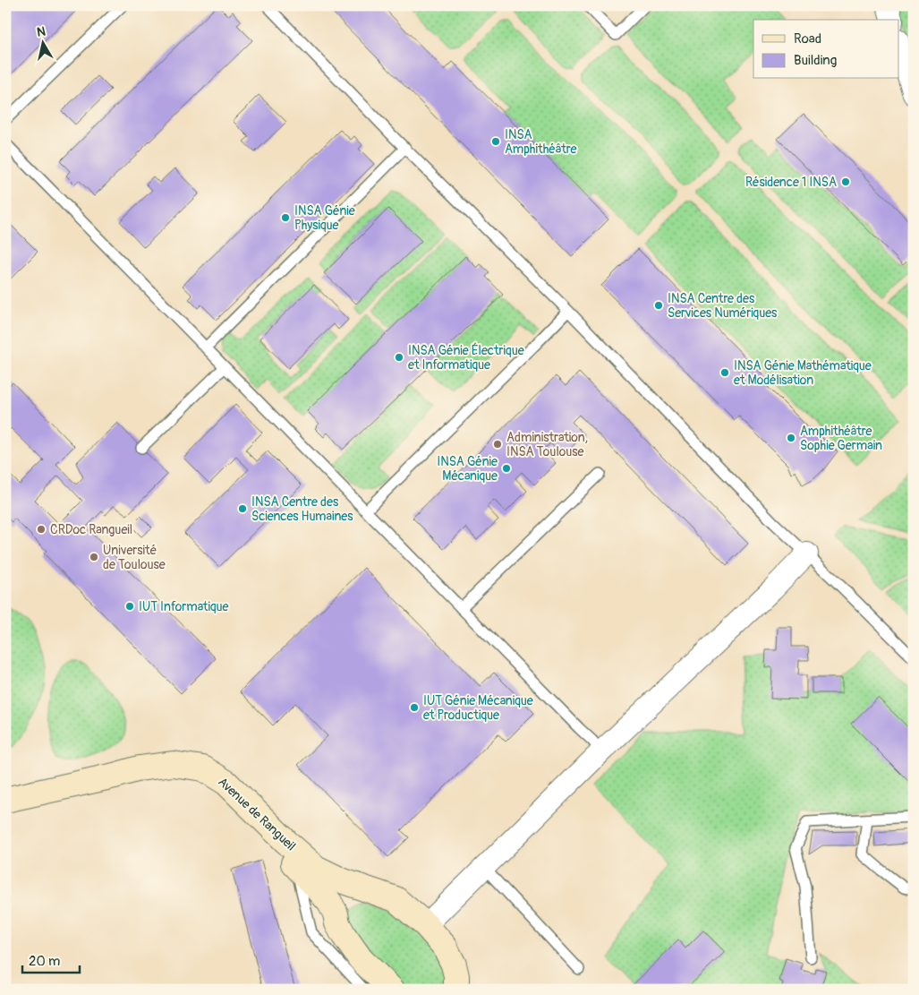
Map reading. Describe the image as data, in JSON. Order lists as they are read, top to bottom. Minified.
{"streets":{"street":["Avenue de Rangueil"]},"places":["INSA Amphithéâtre","Résidence 1 INSA","INSA Génie Physique","INSA Centre des Services Numériques","INSA Génie Électrique et Informatique","INSA Génie Mathématique et Modélisation","Amphithéâtre Sophie Germain","Administration, INSA Toulouse","INSA Génie Mécanique","INSA Centre des Sciences Humaines","CRDoc Rangueil","Université de Toulouse","IUT Informatique","IUT Génie Mécanique et Productique"],"legend":["Road","Building"],"scale_bar":"20 m","north":"top"}
